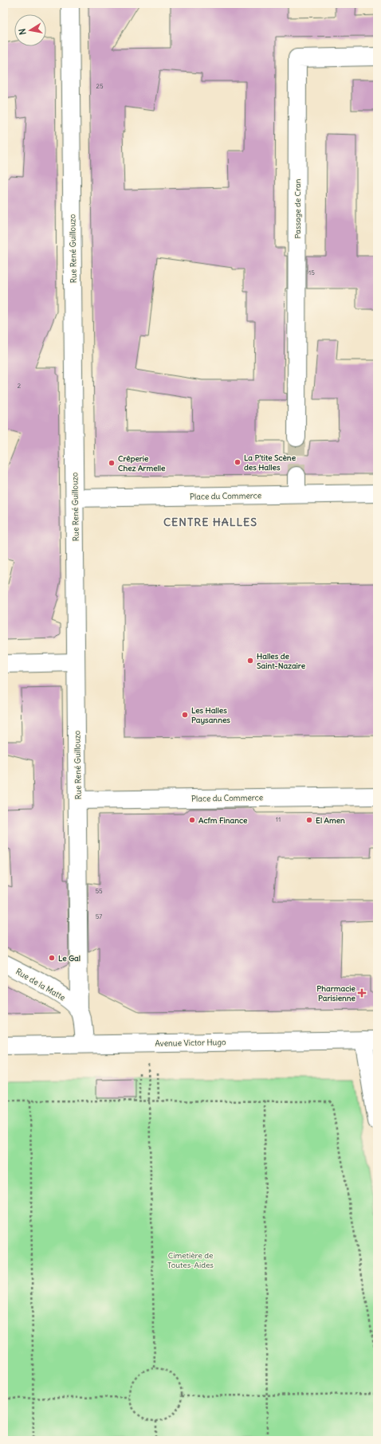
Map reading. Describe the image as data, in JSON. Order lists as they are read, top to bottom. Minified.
{"streets":{"street":["Passage de Cran","Rue René Guillouzo","Place du Commerce","Rue de la Matte","Avenue Victor Hugo"]},"crossings":[["Rue René Guillouzo","Place du Commerce"],["Rue René Guillouzo","Rue de la Matte"]],"districts":["CENTRE HALLES"],"parks":["Cimetière de Toutes-Aides"],"places":{"other":["La P'tite Scène des Halles","Crêperie Chez Armelle","Halles de Saint-Nazaire","Les Halles Paysannes","Acfm Finance","El Amen","Le Gal"],"health":["Pharmacie Parisienne"]},"house_numbers":["25","15","2","11","55","57"],"north":"left"}
